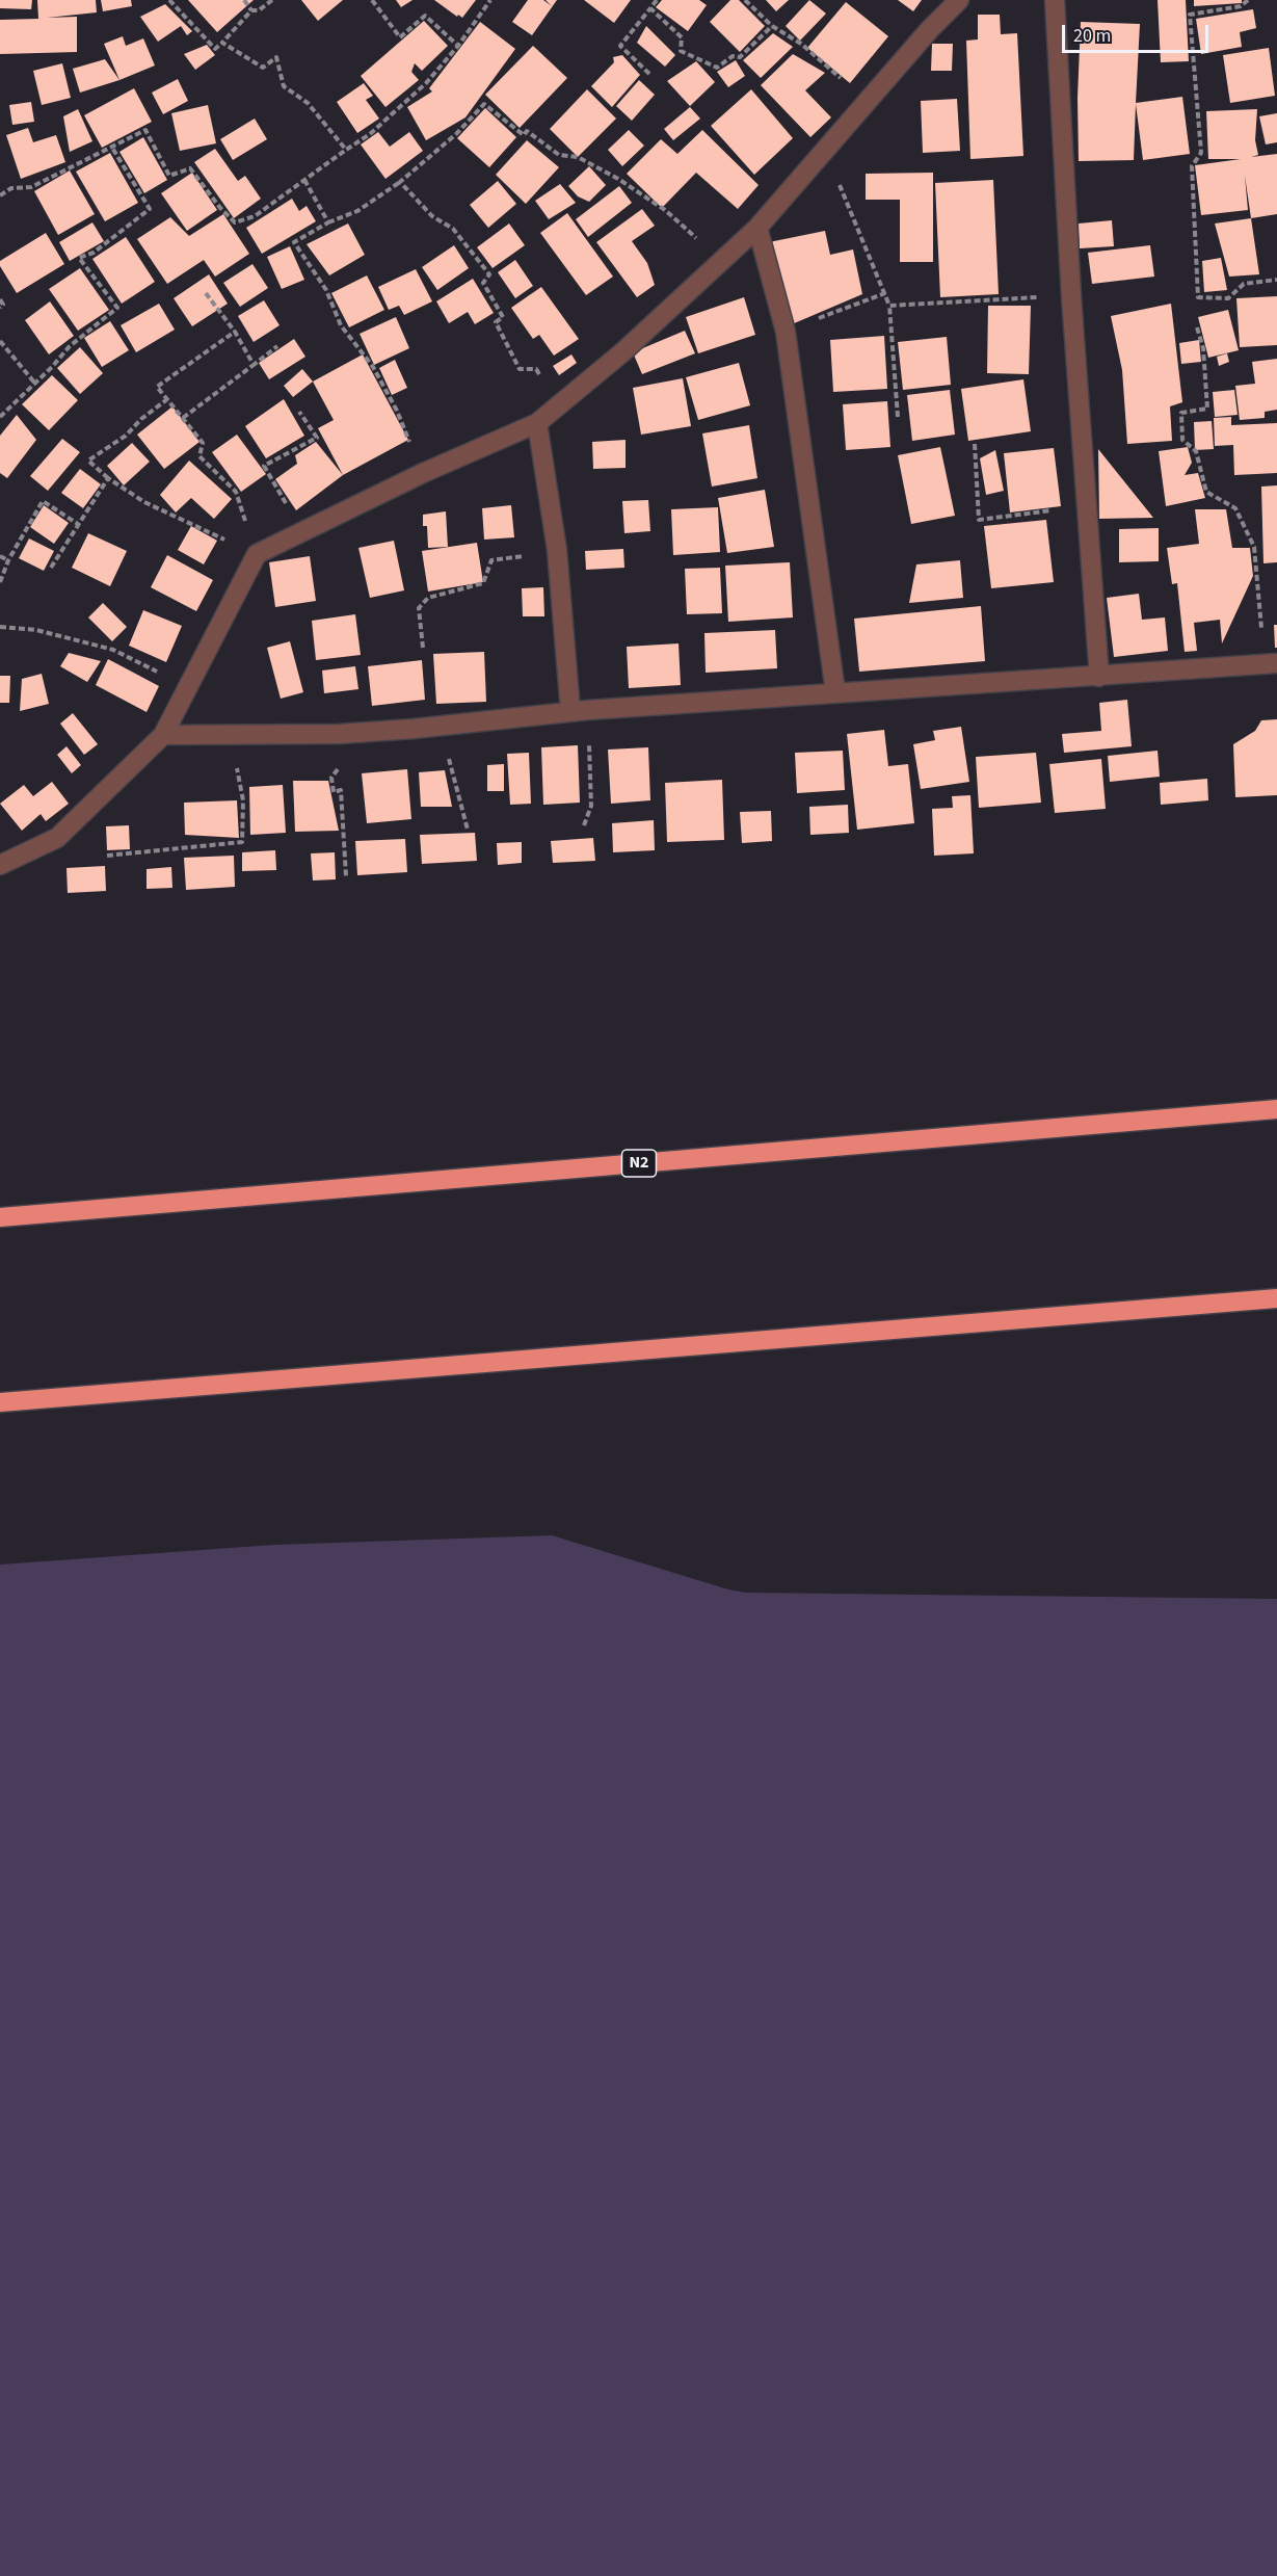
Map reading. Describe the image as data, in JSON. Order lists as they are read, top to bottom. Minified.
{"streets":{"highway":["N2"]},"scale_bar":"20 m"}
